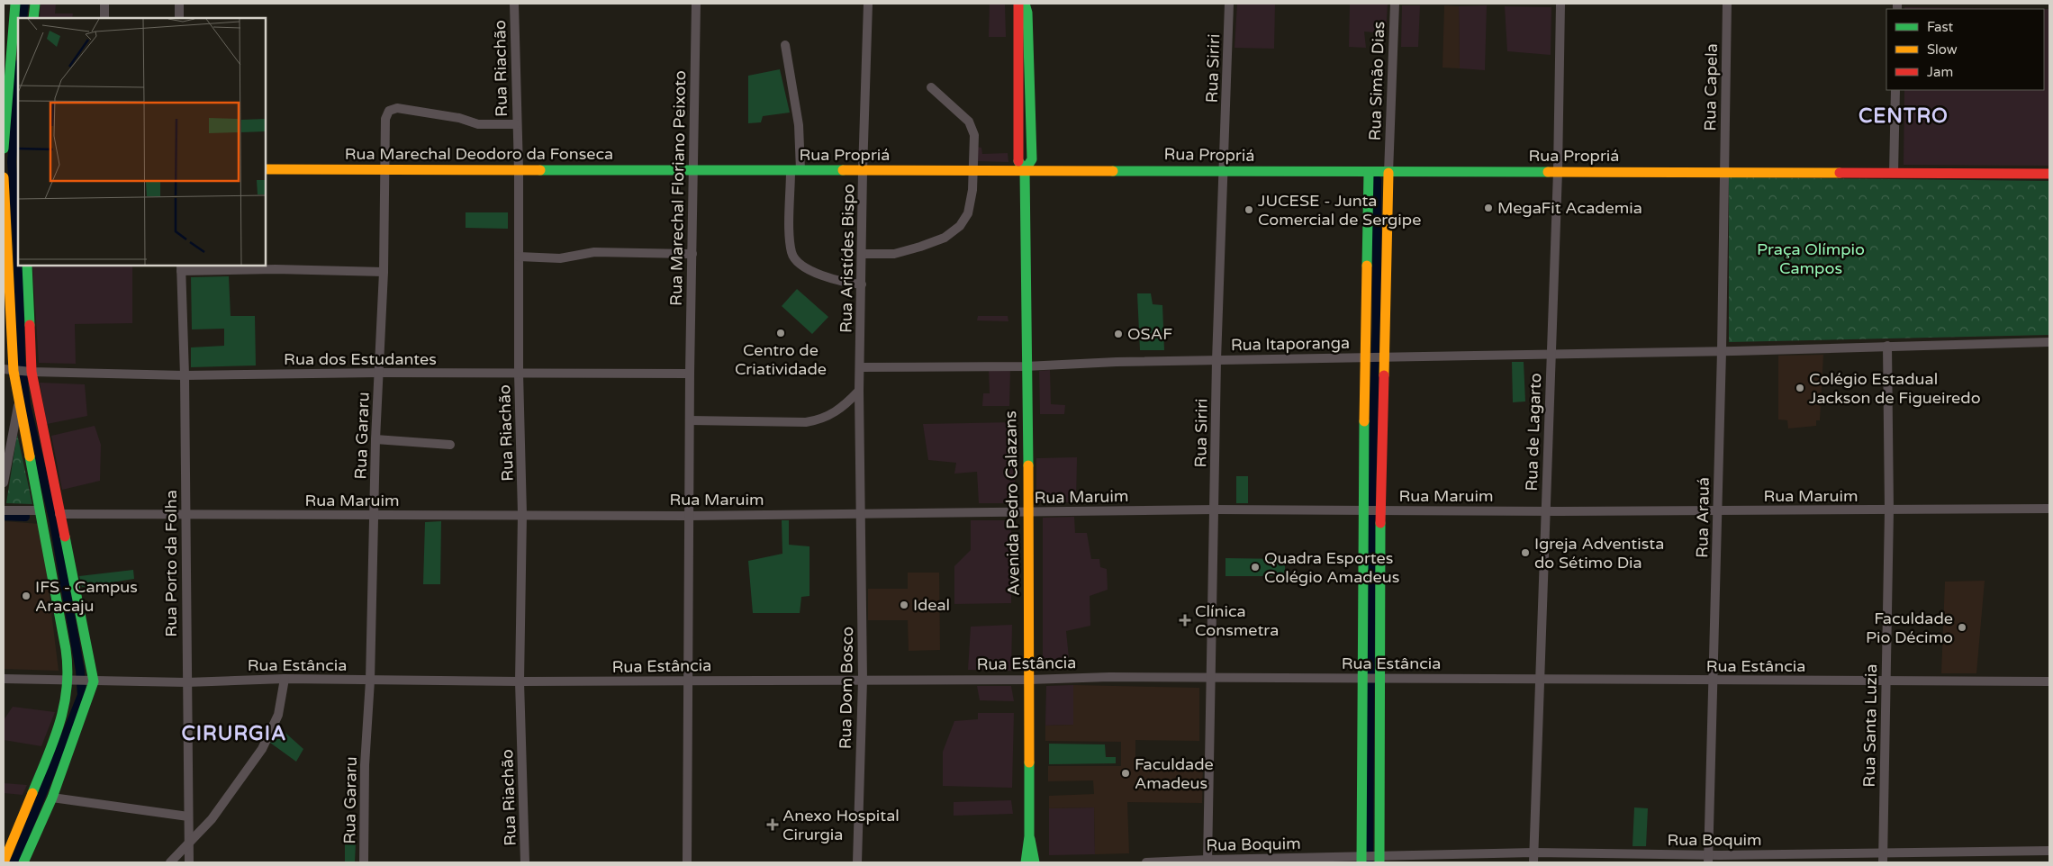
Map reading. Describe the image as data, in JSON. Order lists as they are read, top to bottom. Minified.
{"streets":{"street":["Rua Riachão","Rua Siriri","Rua Simão Dias","Rua Capela","Rua Marechal Deodoro da Fonseca","Rua Propriá","Rua Marechal Floriano Peixoto","Rua Aristídes Bispo","Rua Itaporanga","Rua dos Estudantes","Rua de Lagarto","Rua Gararu","Rua Maruim","Avenida Pedro Calazans","Rua Arauá","Rua Porto da Folha","Rua Estância","Rua Dom Bosco","Rua Santa Luzia","Rua Boquim"]},"crossings":[["Rua Riachão","Rua Marechal Deodoro da Fonseca"],["Rua Riachão","Rua dos Estudantes"],["Rua Riachão","Rua Gararu"],["Rua Riachão","Rua Maruim"],["Rua Riachão","Rua Estância"],["Rua Siriri","Rua Propriá"],["Rua Siriri","Rua Itaporanga"],["Rua Siriri","Rua Maruim"],["Rua Siriri","Rua Estância"],["Rua Siriri","Rua Boquim"],["Rua Simão Dias","Rua Propriá"],["Rua Capela","Rua Propriá"],["Rua Capela","Rua Arauá"],["Rua Marechal Deodoro da Fonseca","Rua Propriá"],["Rua Marechal Deodoro da Fonseca","Rua Marechal Floriano Peixoto"],["Rua Marechal Deodoro da Fonseca","Rua Gararu"],["Rua Propriá","Rua Marechal Floriano Peixoto"],["Rua Propriá","Rua Aristídes Bispo"],["Rua Propriá","Rua de Lagarto"],["Rua Propriá","Avenida Pedro Calazans"],["Rua Propriá","Rua Arauá"],["Rua Marechal Floriano Peixoto","Rua dos Estudantes"],["Rua Marechal Floriano Peixoto","Rua Maruim"],["Rua Marechal Floriano Peixoto","Rua Estância"],["Rua Aristídes Bispo","Rua Itaporanga"],["Rua Aristídes Bispo","Rua Maruim"],["Rua Aristídes Bispo","Rua Dom Bosco"],["Rua Itaporanga","Rua de Lagarto"],["Rua Itaporanga","Avenida Pedro Calazans"],["Rua Itaporanga","Rua Arauá"],["Rua dos Estudantes","Rua Gararu"],["Rua dos Estudantes","Rua Porto da Folha"],["Rua de Lagarto","Rua Maruim"],["Rua de Lagarto","Rua Estância"],["Rua de Lagarto","Rua Boquim"],["Rua Gararu","Rua Maruim"],["Rua Gararu","Rua Estância"],["Rua Maruim","Avenida Pedro Calazans"],["Rua Maruim","Rua Arauá"],["Rua Maruim","Rua Porto da Folha"],["Rua Maruim","Rua Dom Bosco"],["Rua Maruim","Rua Santa Luzia"],["Avenida Pedro Calazans","Rua Estância"],["Rua Arauá","Rua Estância"],["Rua Arauá","Rua Boquim"],["Rua Porto da Folha","Rua Estância"],["Rua Estância","Rua Dom Bosco"],["Rua Estância","Rua Santa Luzia"],["Rua Santa Luzia","Rua Boquim"]],"districts":["CENTRO","CIRURGIA"],"parks":["Praça Olímpio Campos"],"places":{"other":["MegaFit Academia","JUCESE - Junta Comercial de Sergipe","Centro de Criatividade","OSAF","Colégio Estadual Jackson de Figueiredo","Igreja Adventista do Sétimo Dia","Quadra Esportes Colégio Amadeus","IFS - Campus Aracaju","Ideal","Faculdade Pio Décimo","Faculdade Amadeus"],"health":["Clínica Consmetra","Anexo Hospital Cirurgia"]},"legend":["Fast","Slow","Jam"]}
